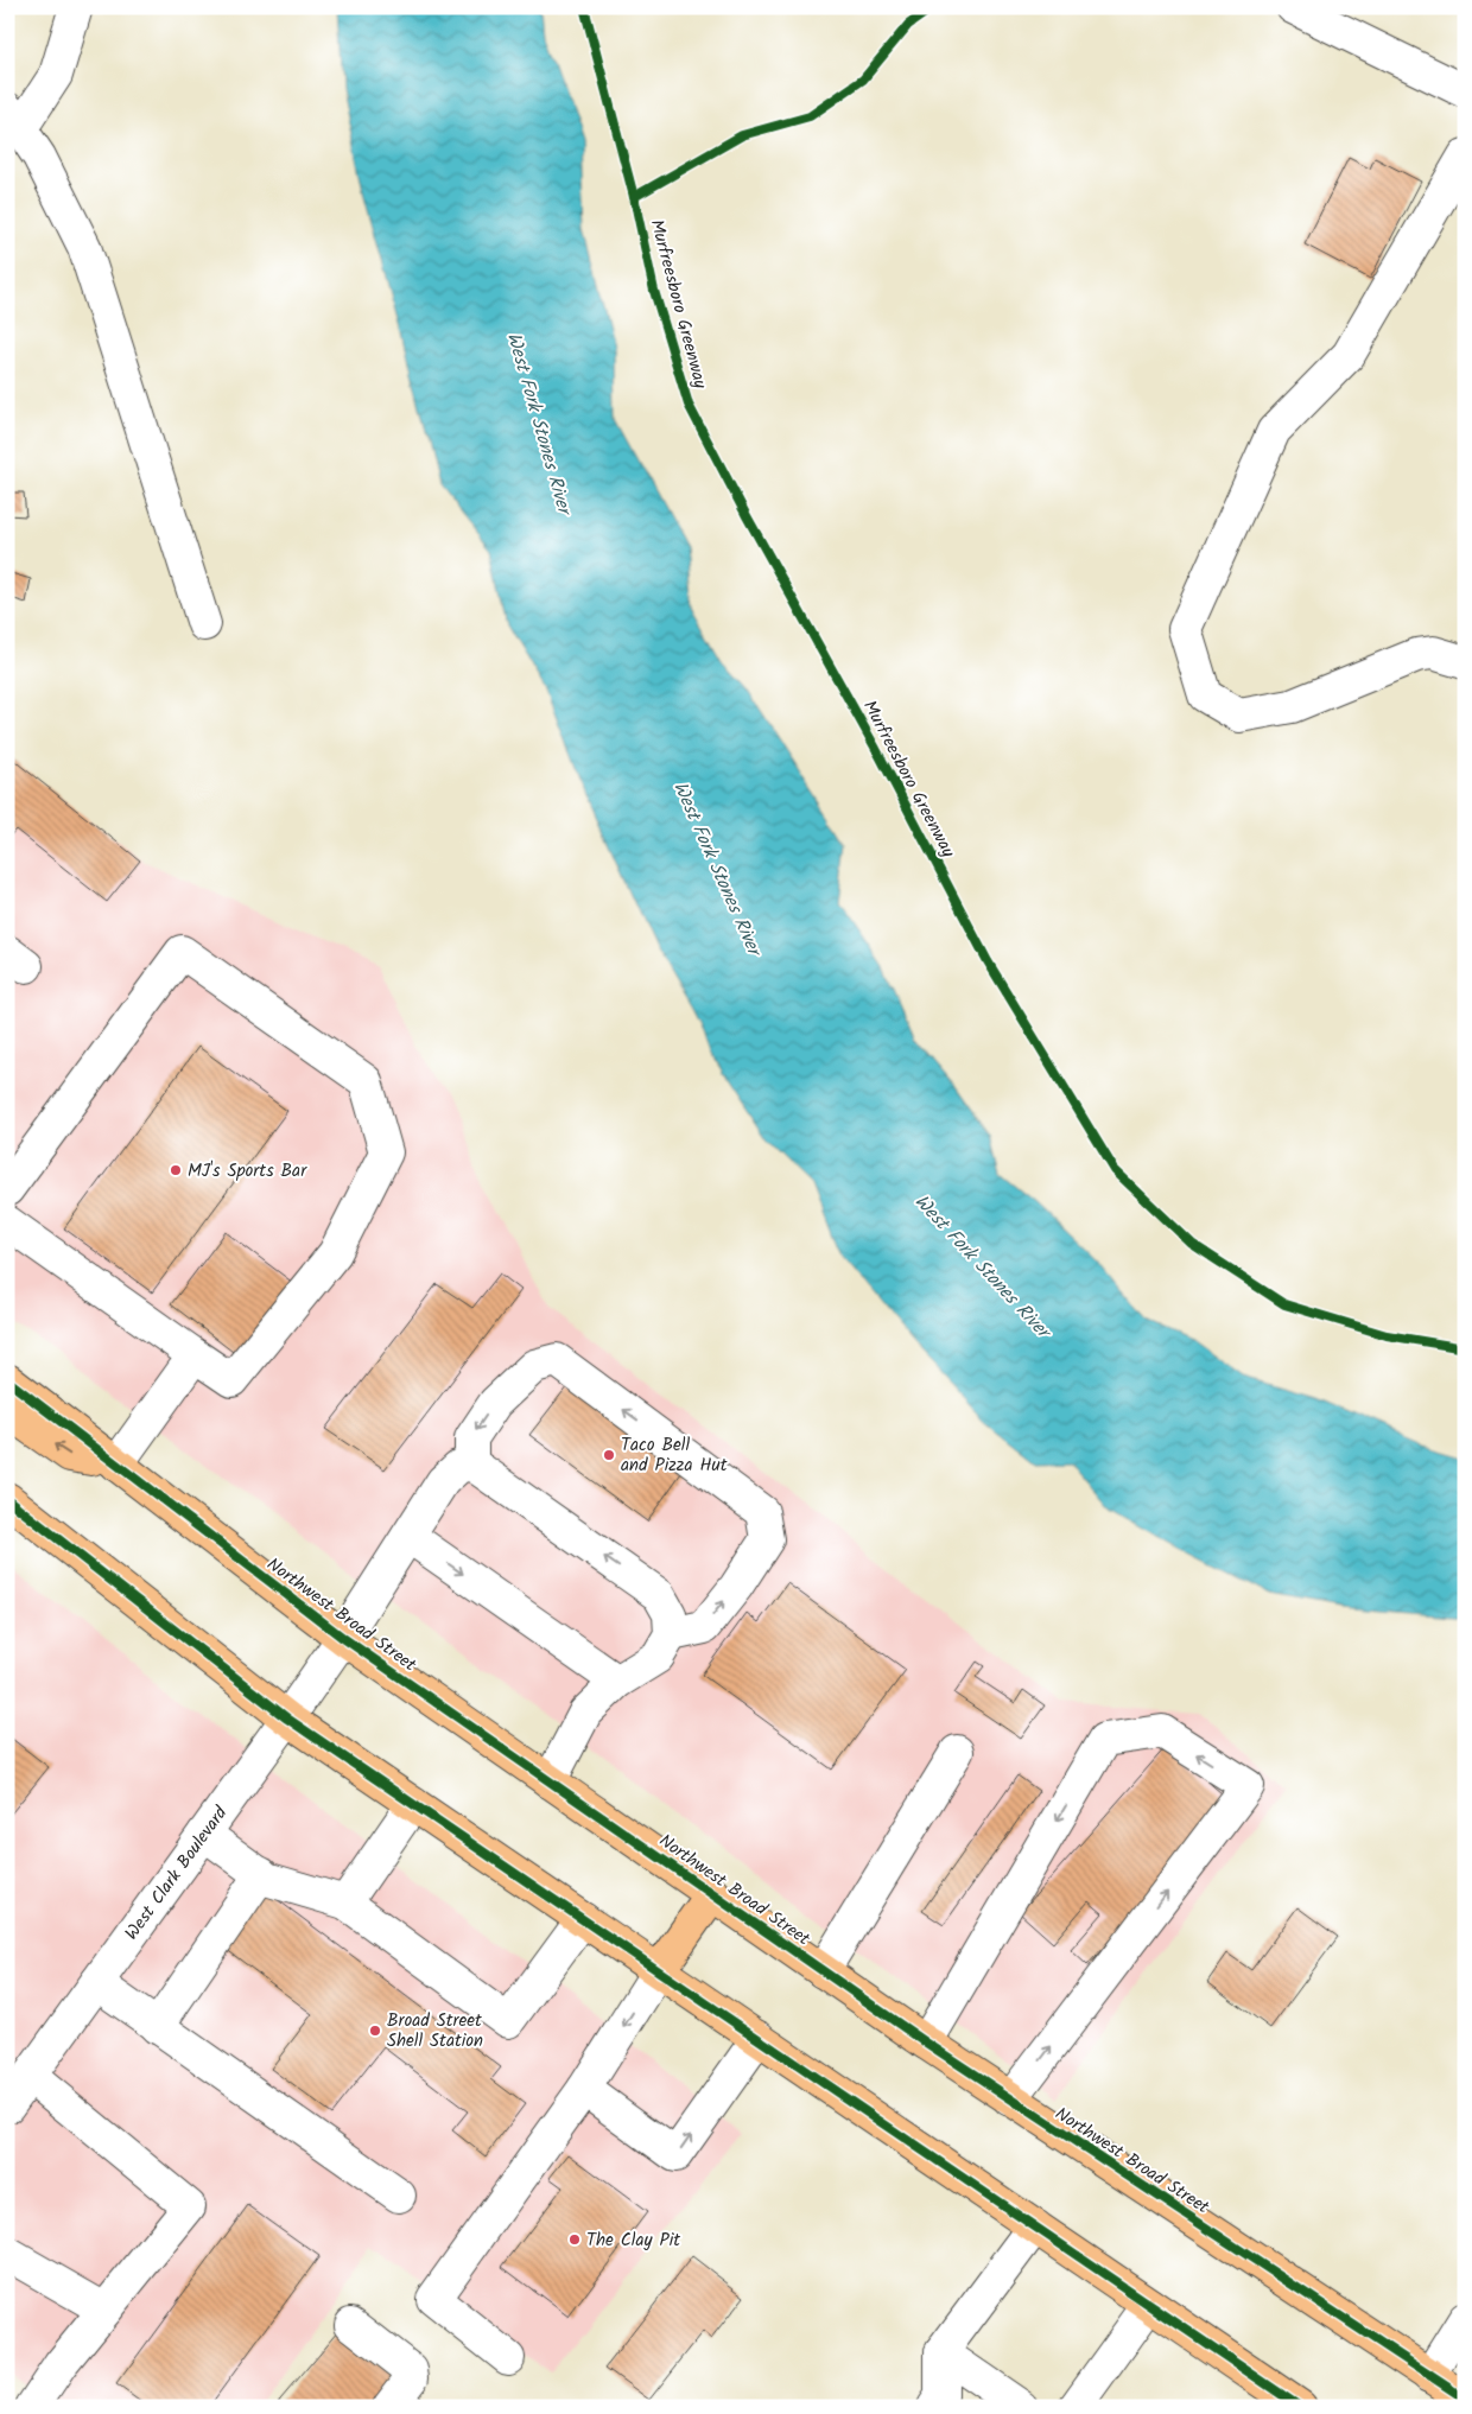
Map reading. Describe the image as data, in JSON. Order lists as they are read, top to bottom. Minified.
{"streets":{"main road":["Northwest Broad Street"],"street":["West Clark Boulevard"],"cycle path":["Murfreesboro Greenway"]},"crossings":[["Northwest Broad Street","West Clark Boulevard"]],"water":["West Fork Stones River"],"places":["MJ's Sports Bar","Taco Bell and Pizza Hut","Broad Street Shell Station","The Clay Pit"]}
